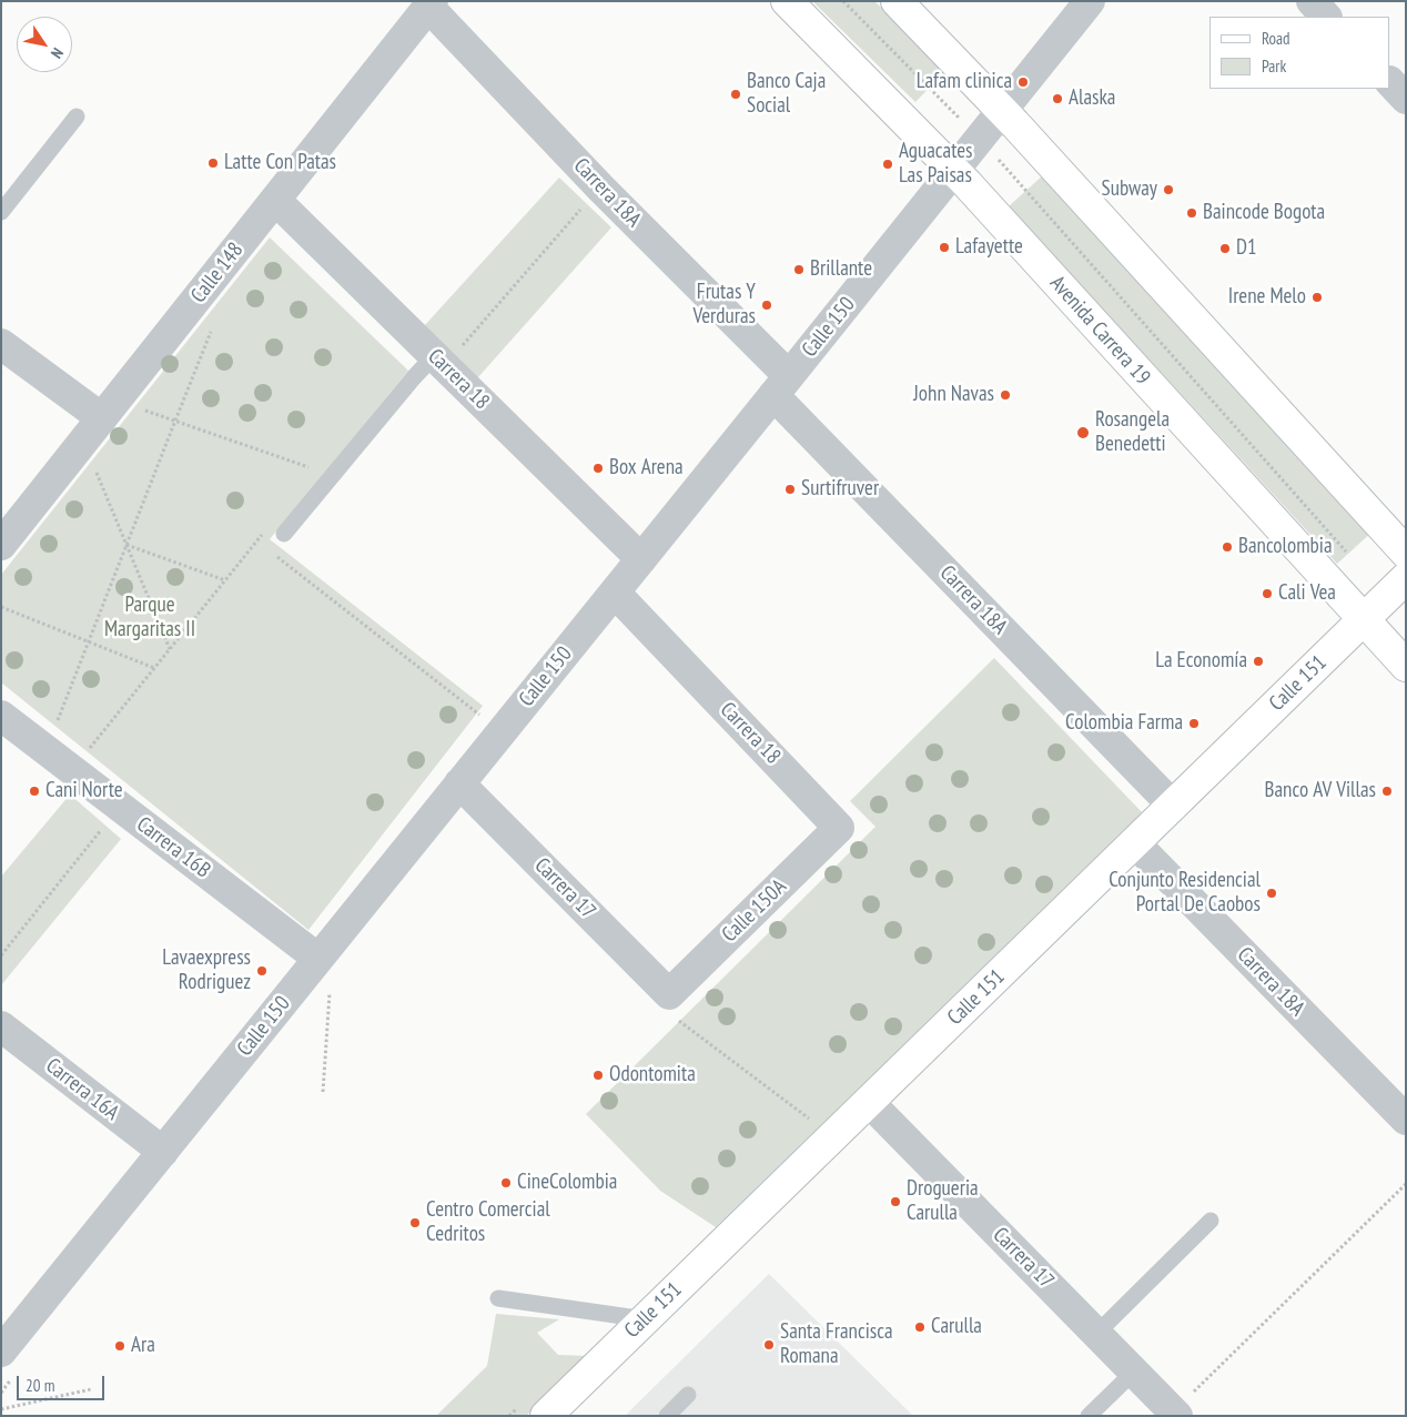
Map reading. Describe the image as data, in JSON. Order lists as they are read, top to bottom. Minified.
{"streets":{"main road":["Avenida Carrera 19","Calle 151"],"street":["Carrera 18A","Calle 148","Calle 150","Carrera 18","Carrera 16B","Carrera 17","Calle 150A","Carrera 16A"]},"crossings":[["Carrera 18A","Calle 148"],["Carrera 18A","Calle 150"],["Carrera 18A","Calle 151"],["Calle 148","Carrera 18"],["Calle 150","Avenida Carrera 19"],["Calle 150","Carrera 18"],["Calle 150","Carrera 16B"],["Calle 150","Carrera 17"],["Calle 150","Carrera 16A"],["Avenida Carrera 19","Calle 151"],["Carrera 18","Calle 150A"],["Calle 151","Carrera 17"],["Carrera 17","Calle 150A"]],"parks":["Parque Margaritas II"],"places":["Lafam clinica","Banco Caja Social","Alaska","Latte Con Patas","Aguacates Las Paisas","Subway","Baincode Bogota","Lafayette","D1","Brillante","Irene Melo","Frutas Y Verduras","John Navas","Rosangela Benedetti","Box Arena","Surtifruver","Bancolombia","Cali Vea","La Economía","Colombia Farma","Cani Norte","Banco AV Villas","Conjunto Residencial Portal De Caobos","Lavaexpress Rodriguez","Odontomita","CineColombia","Drogueria Carulla","Centro Comercial Cedritos","Carulla","Santa Francisca Romana","Ara"],"legend":["Road","Park"],"scale_bar":"20 m","north":"bottom right"}
